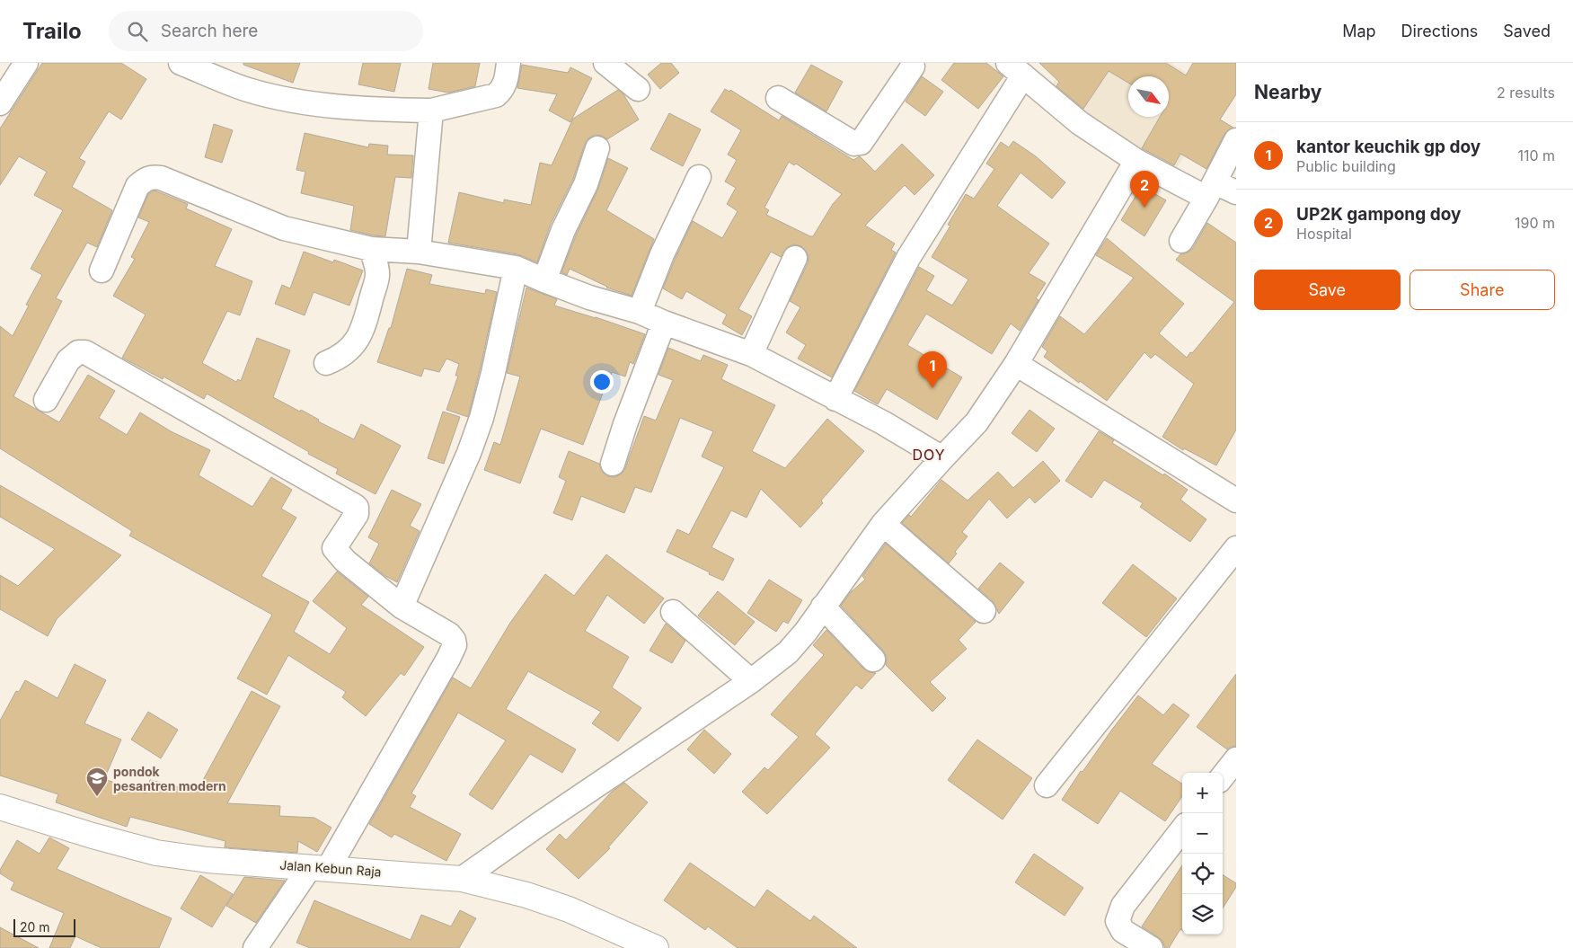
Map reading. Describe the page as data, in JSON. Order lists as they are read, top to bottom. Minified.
{"streets":{"street":["Jalan Kebun Raja"]},"districts":["DOY"],"places":{"school or university":["pondok pesantren modern"]},"scale_bar":"20 m","north":"bottom right","page":{"header":"Trailo","search":"Search here","nav":["Map","Directions","Saved"],"heading":["Nearby","2 results"],"list":[{"mark":"1","name":"kantor keuchik gp doy","note":"Public building","value":"110 m"},{"mark":"2","name":"UP2K gampong doy","note":"Hospital","value":"190 m"}],"pins":["2","1"],"buttons":["Save","Share"],"map_buttons":["+","−"],"scale":"20 m"}}
